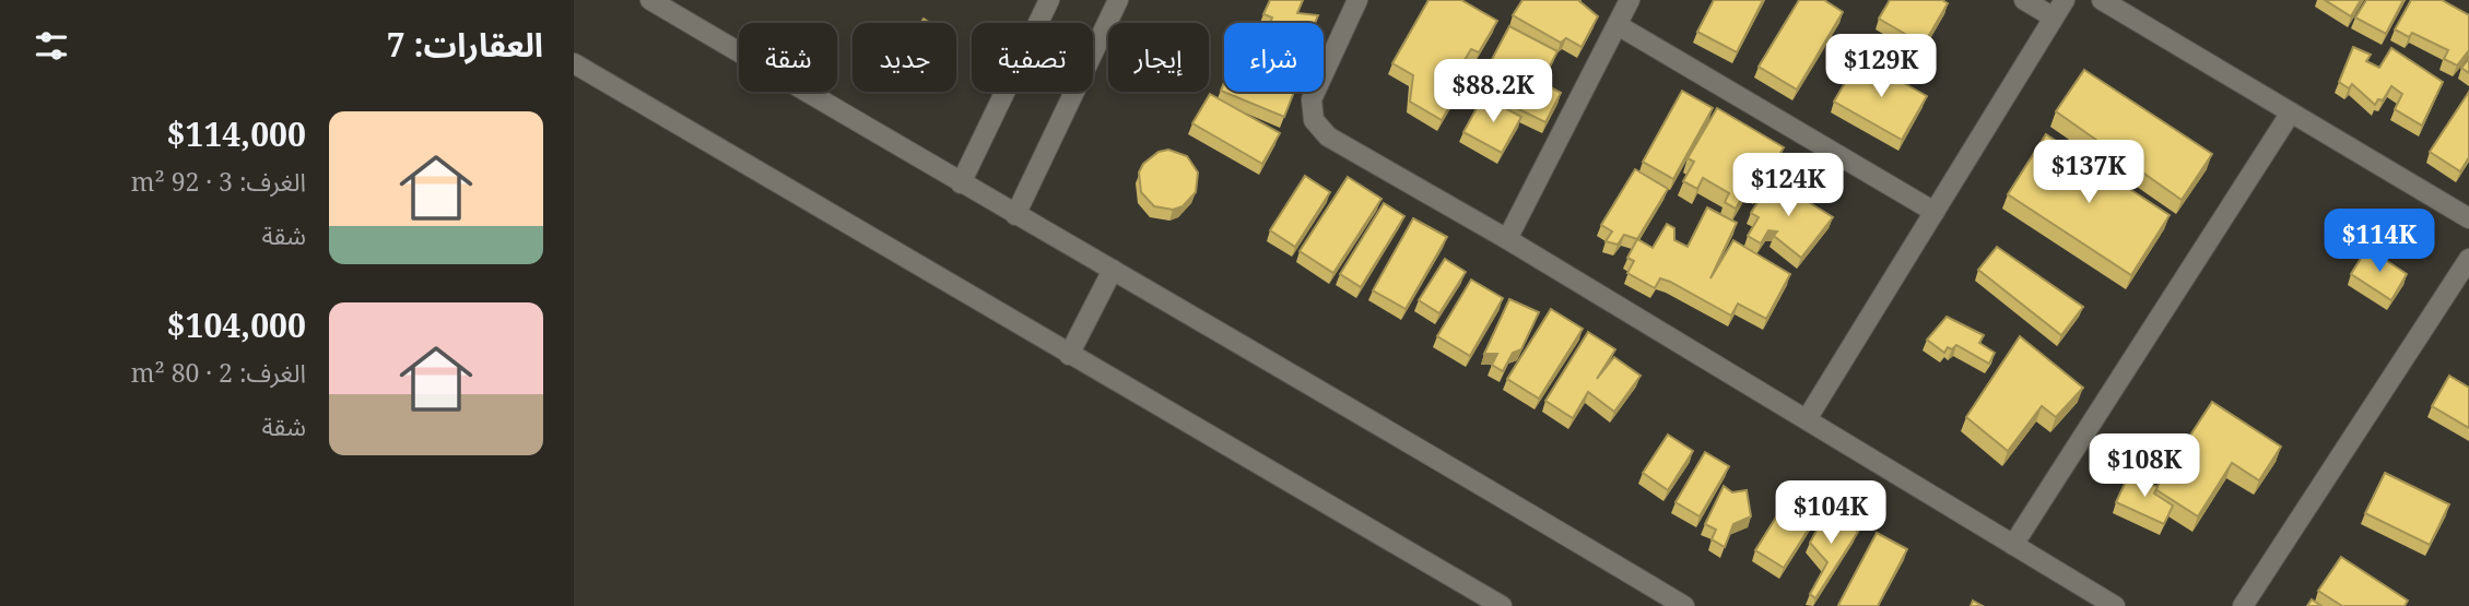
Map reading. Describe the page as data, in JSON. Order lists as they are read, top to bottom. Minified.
{"page":{"heading":"العقارات: 7","chip":["شراء","إيجار","تصفية","جديد","شقة"],"price":["$129K","$88.2K","$137K","$124K","$114K","$108K","$104K"],"list":[{"name":"$114,000","note":"الغرف: 3 · 92 m² · شقة"},{"name":"$104,000","note":"الغرف: 2 · 80 m² · شقة"}]}}
